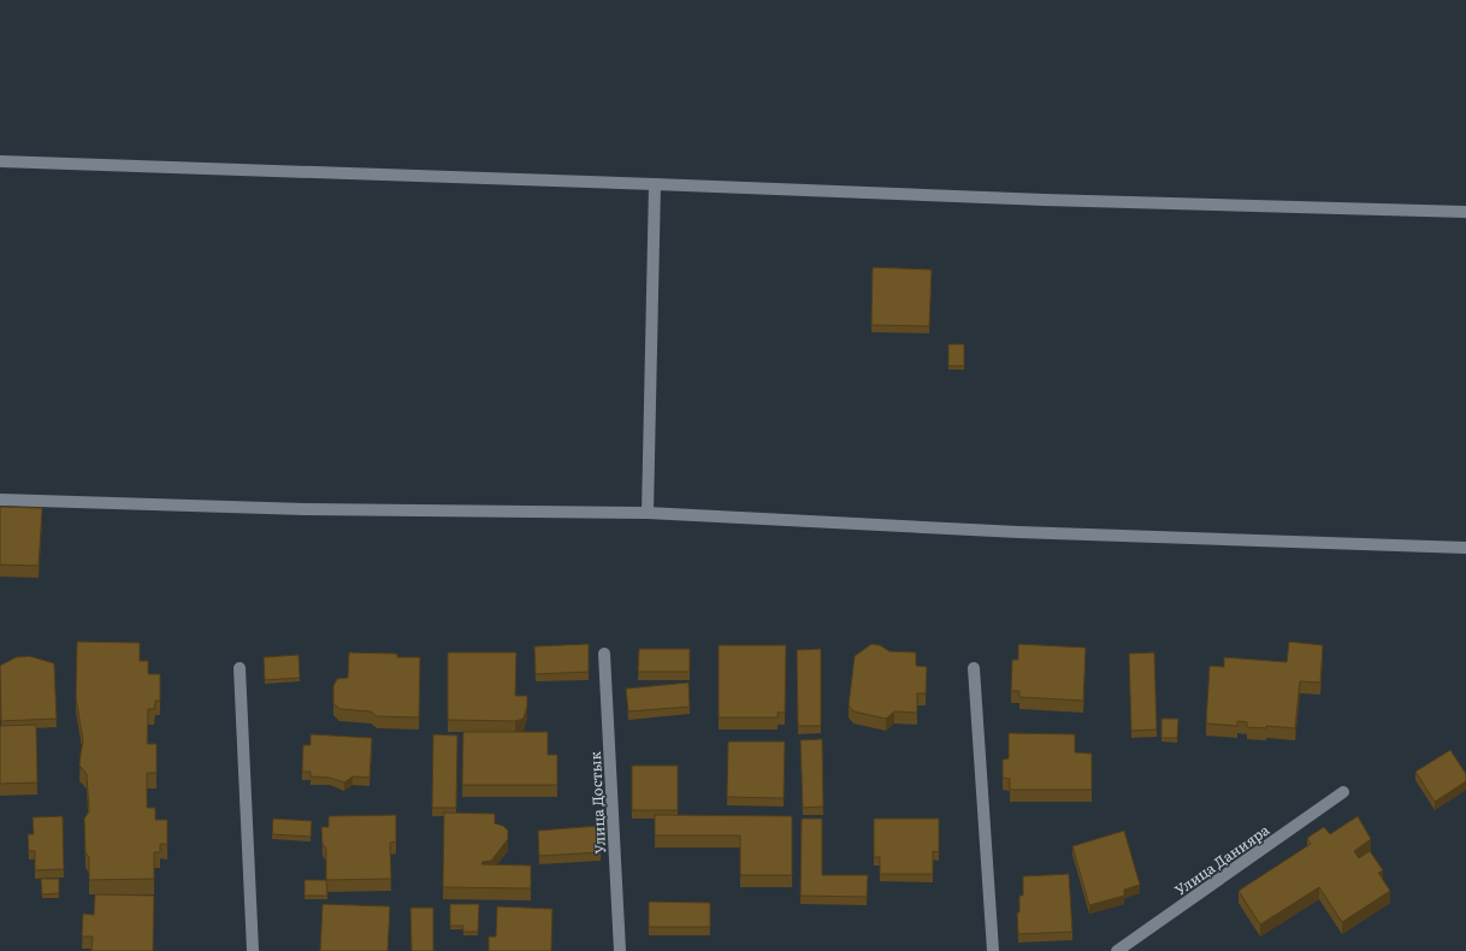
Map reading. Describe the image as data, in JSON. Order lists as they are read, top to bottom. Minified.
{"streets":{"street":["Улица Достык","Улица Данияра"]}}
